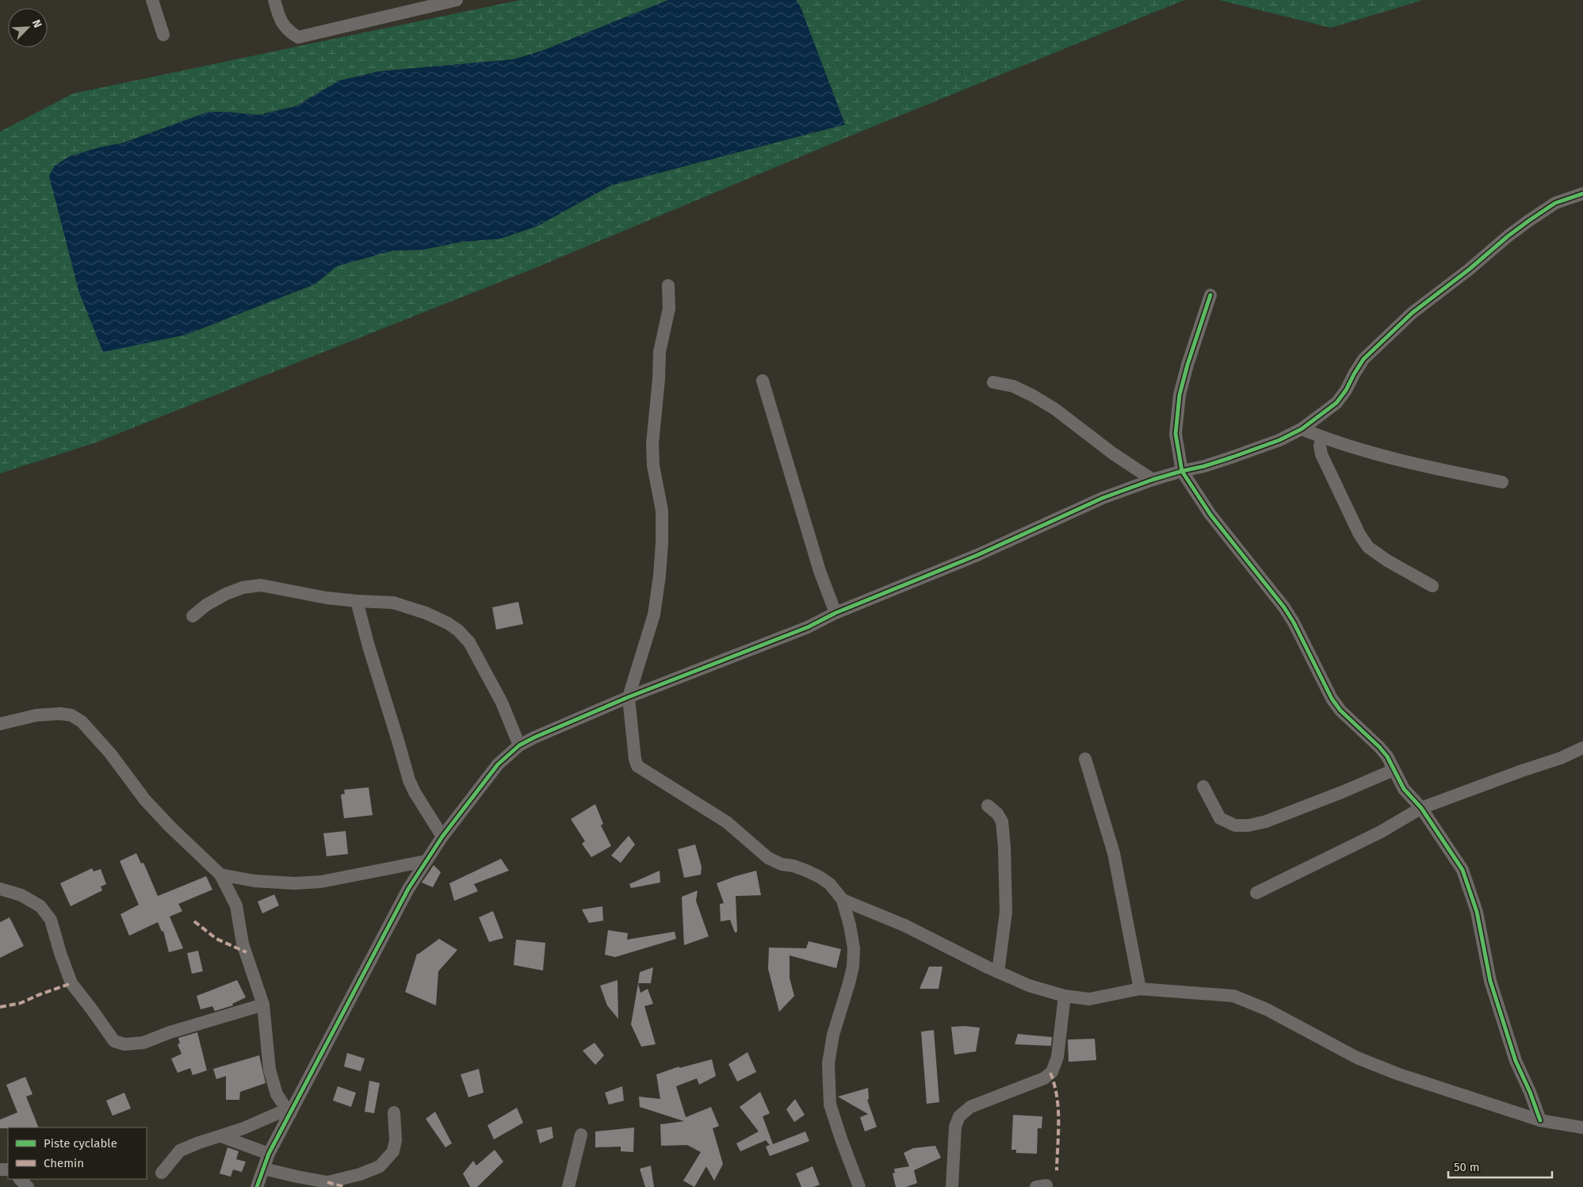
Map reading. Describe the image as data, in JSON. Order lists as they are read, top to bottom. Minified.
{"legend":["Piste cyclable","Chemin"],"scale_bar":"50 m","north":"top right"}
